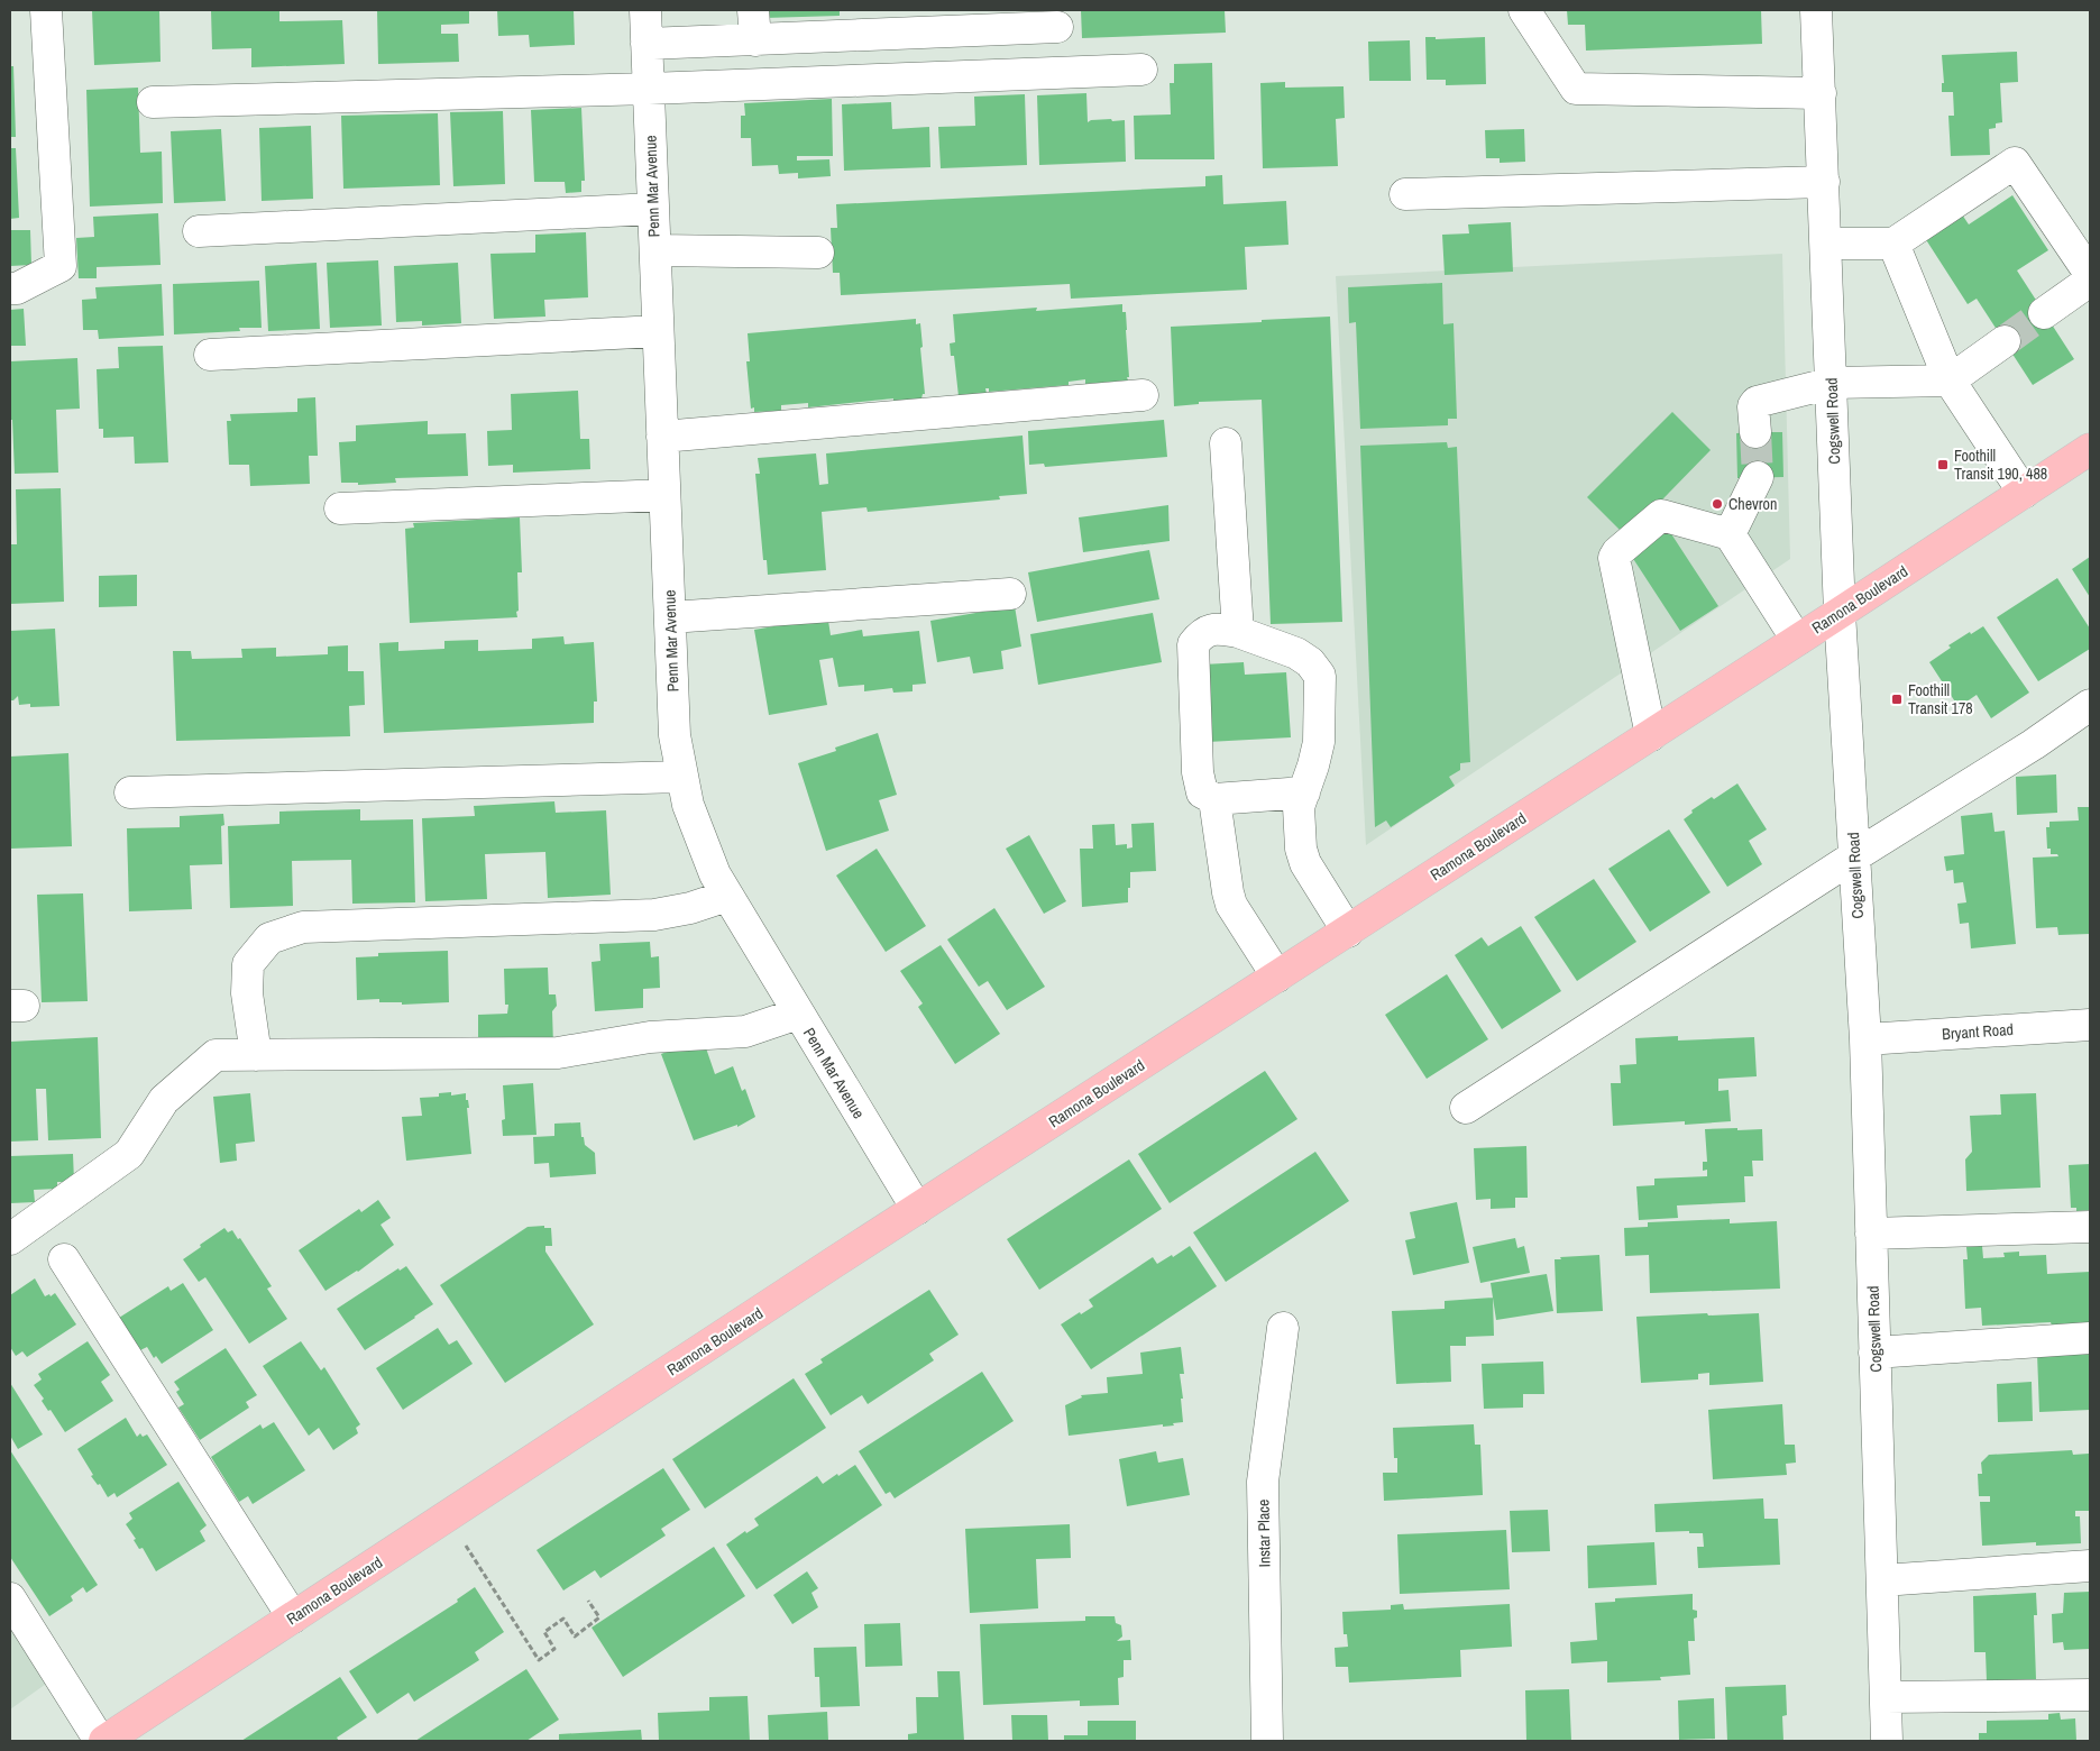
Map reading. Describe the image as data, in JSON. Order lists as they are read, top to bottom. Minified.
{"streets":{"main road":["Ramona Boulevard"],"street":["Penn Mar Avenue","Cogswell Road","Bryant Road","Instar Place"]},"crossings":[["Penn Mar Avenue","Ramona Boulevard"],["Cogswell Road","Ramona Boulevard"],["Cogswell Road","Bryant Road"]],"places":{"transit":["Foothill Transit 190, 488","Foothill Transit 178"],"other":["Chevron"]}}
